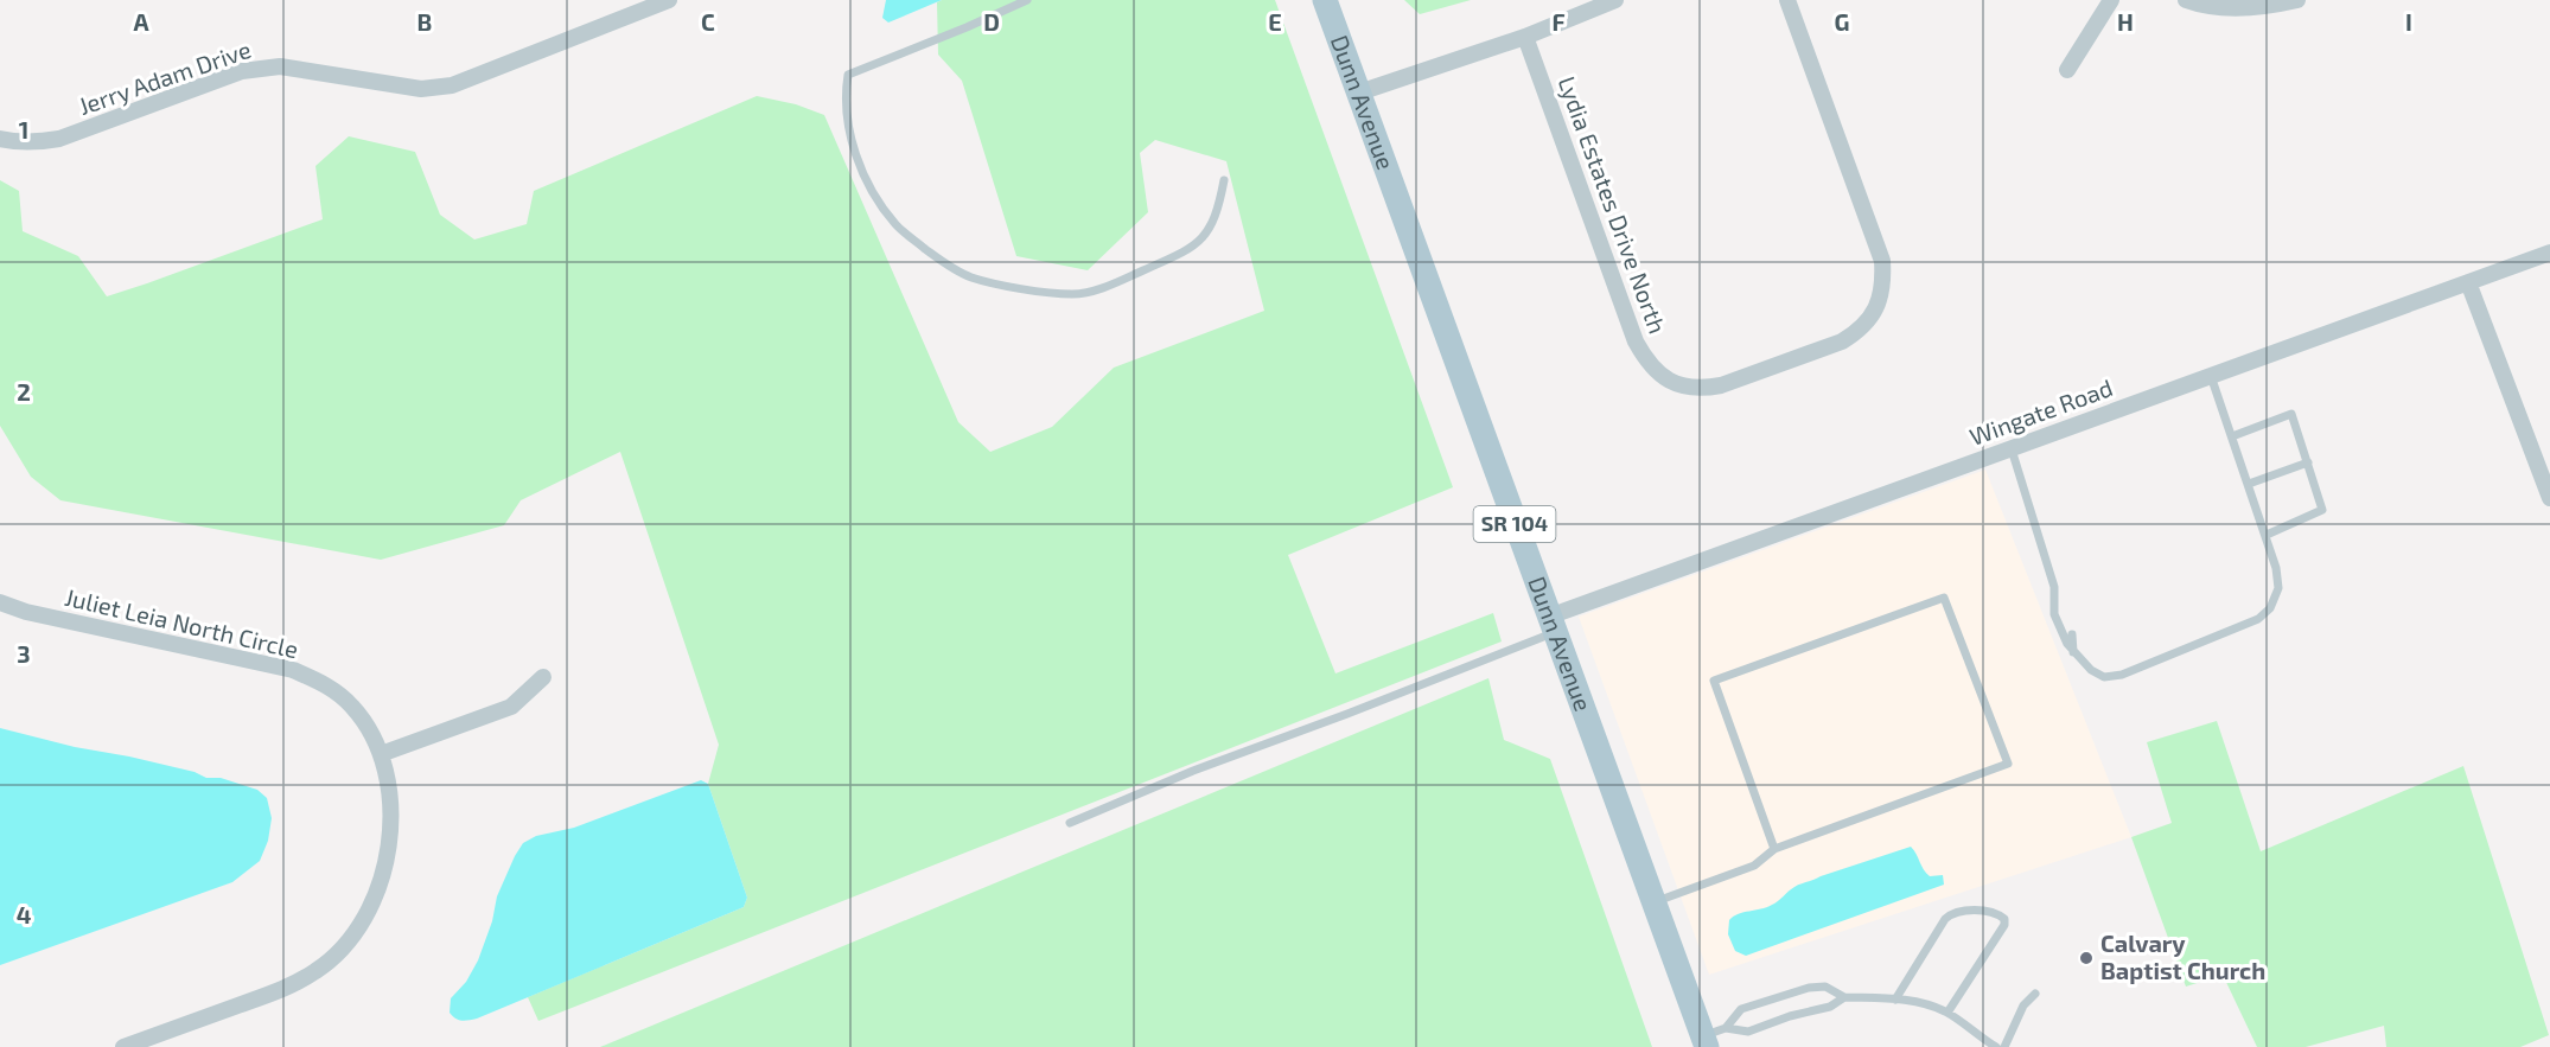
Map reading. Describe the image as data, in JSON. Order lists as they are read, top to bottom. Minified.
{"streets":{"main road":["Dunn Avenue","SR 104"],"street":["Jerry Adam Drive","Lydia Estates Drive North","Wingate Road","Juliet Leia North Circle"]},"crossings":[["Dunn Avenue","Wingate Road"]],"places":["Calvary Baptist Church"],"grid":{"columns":["A","B","C","D","E","F","G","H","I"],"rows":["1","2","3","4"]}}
